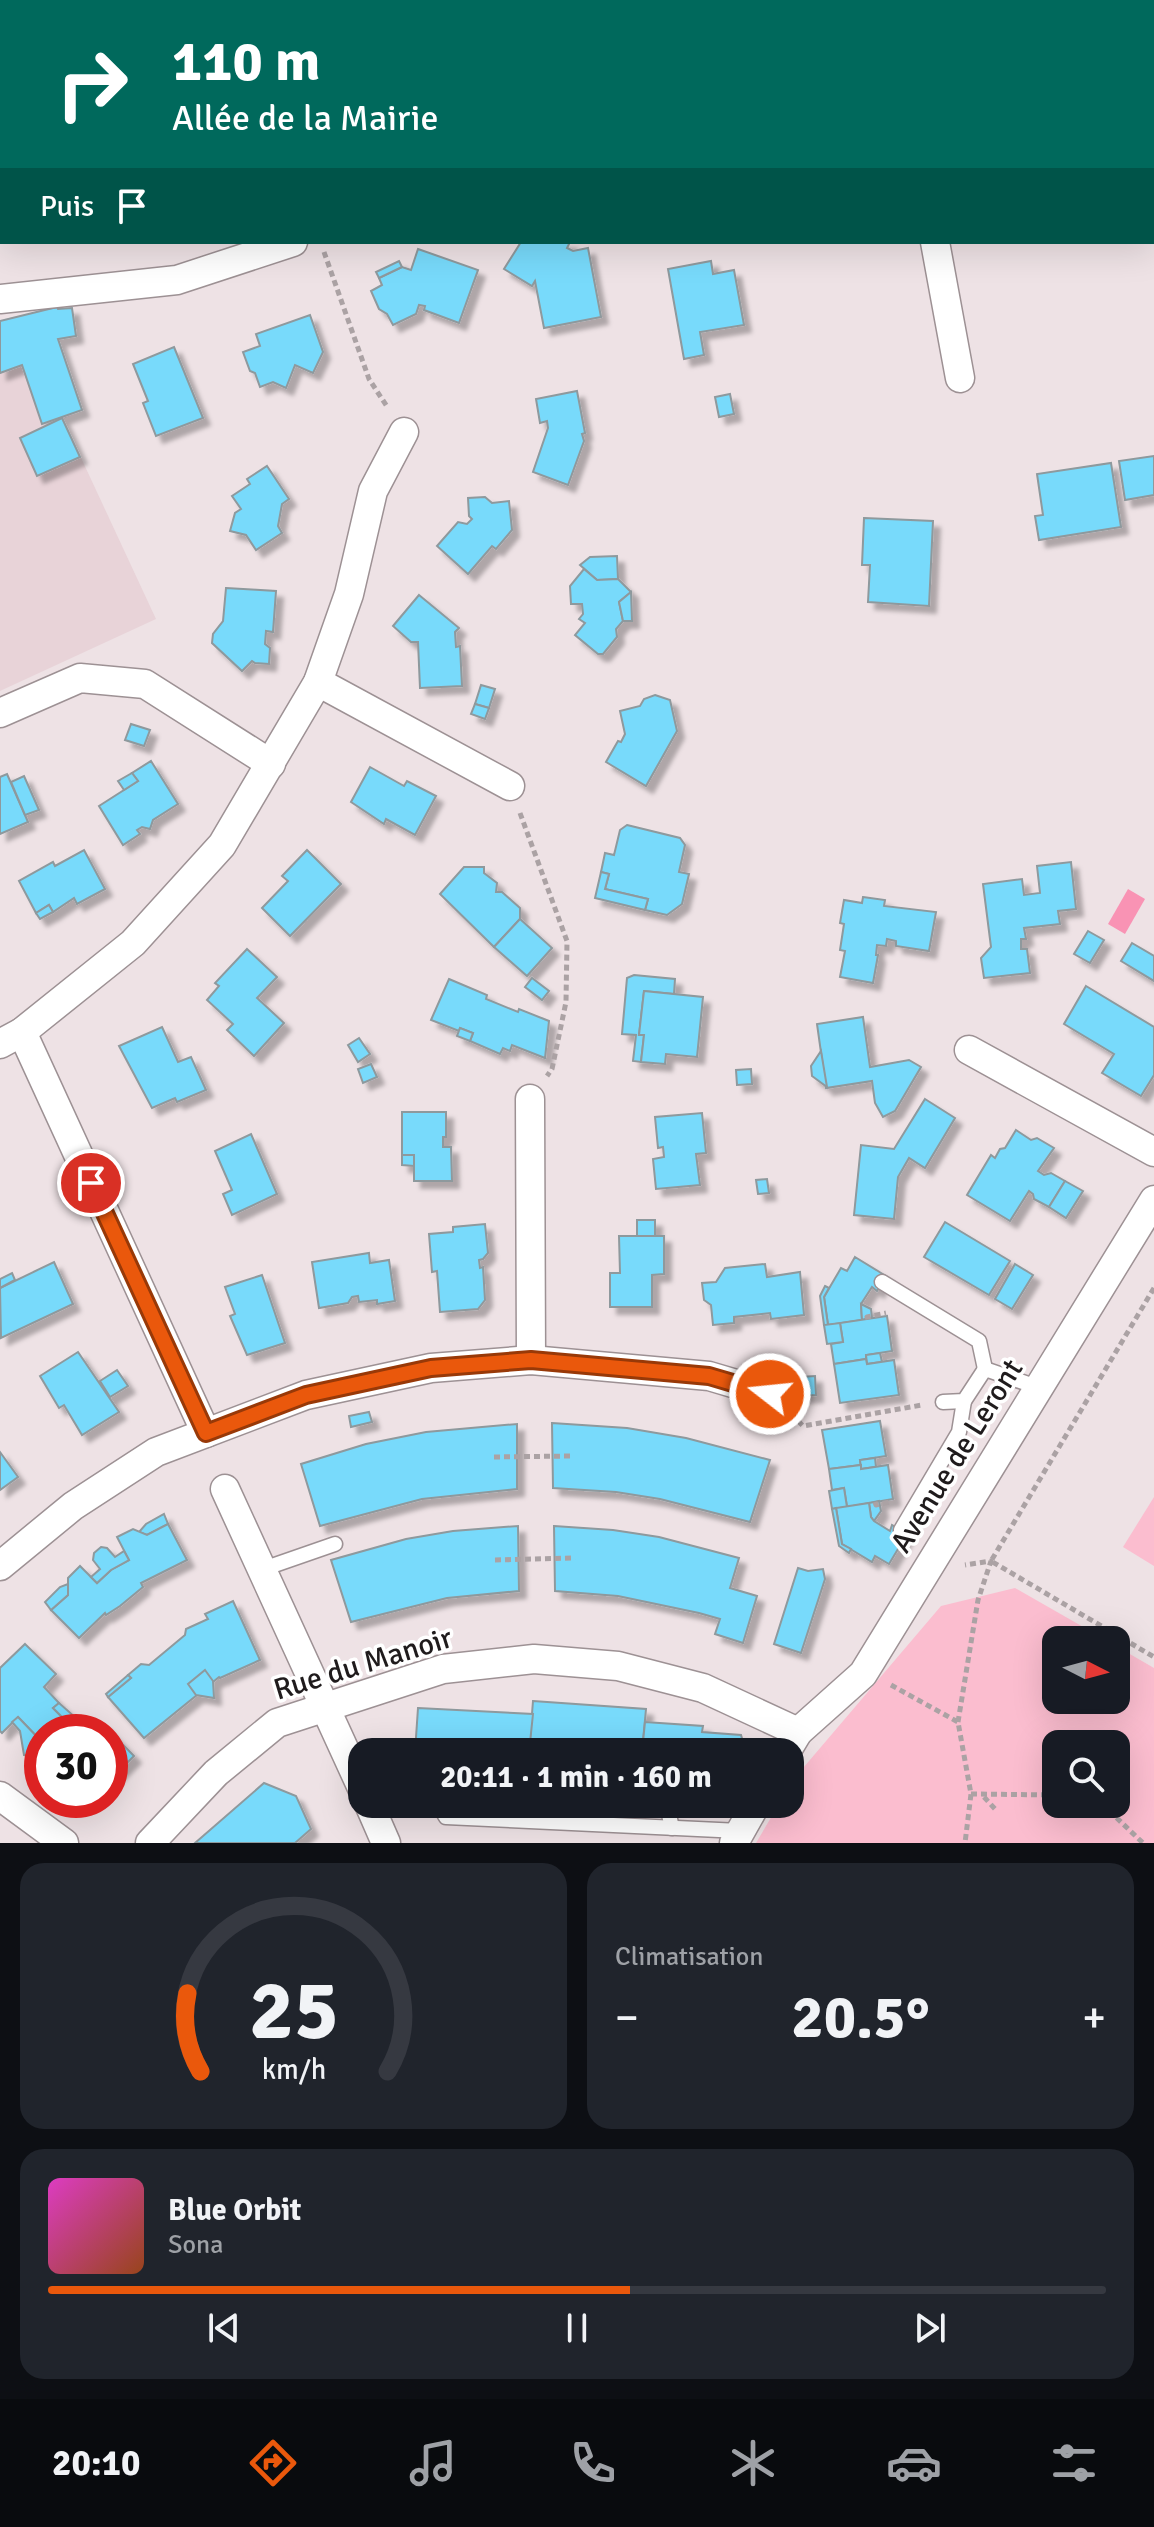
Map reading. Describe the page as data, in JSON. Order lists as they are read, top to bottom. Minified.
{"streets":{"street":["Avenue de Leront","Rue du Manoir"]},"north":"right","page":{"turn":["110 m","Allée de la Mairie"],"then":"Puis","limit":"30","trip":"20:11 · 1 min · 160 m","tile":"Climatisation","heat":["−","20.5°","+"],"song":["Blue Orbit","Sona"],"tabs":"20:10","gauge":["25","km/h"]}}
